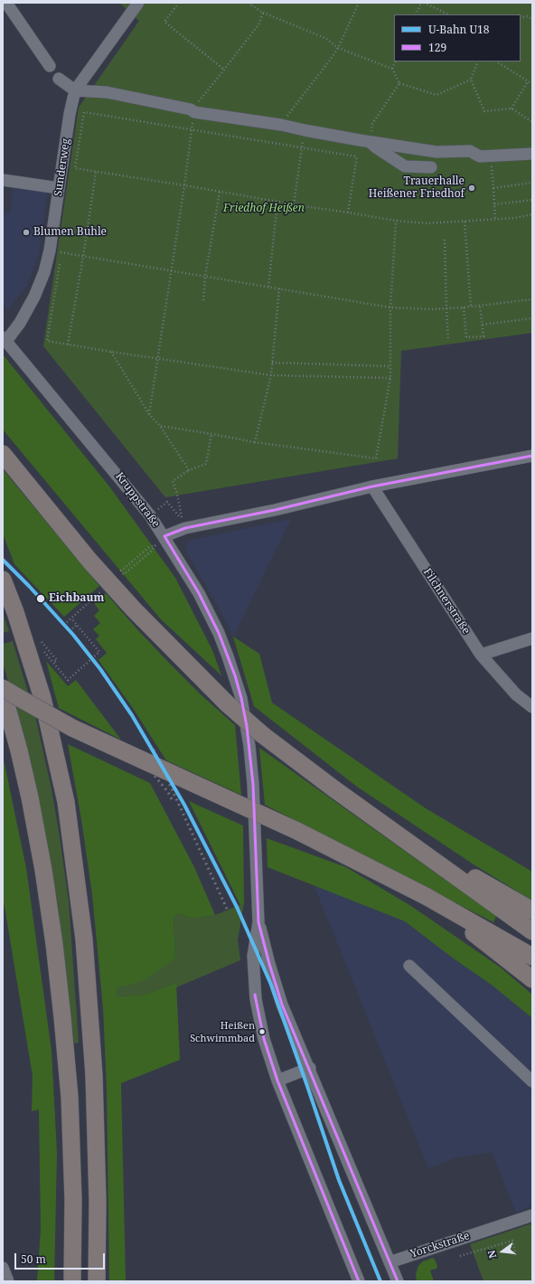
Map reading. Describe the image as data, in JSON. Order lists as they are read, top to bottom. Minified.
{"streets":{"street":["Sunderweg","Kruppstraße","Filchnerstraße","Yorckstraße"]},"crossings":[["Sunderweg","Kruppstraße"],["Kruppstraße","Yorckstraße"]],"parks":["Friedhof Heißen"],"places":["Trauerhalle Heißener Friedhof","Blumen Buhle","Eichbaum","Heißen Schwimmbad"],"lines":["transit line 129","metro line U18"],"legend":["U-Bahn U18","129"],"scale_bar":"50 m","north":"left"}
